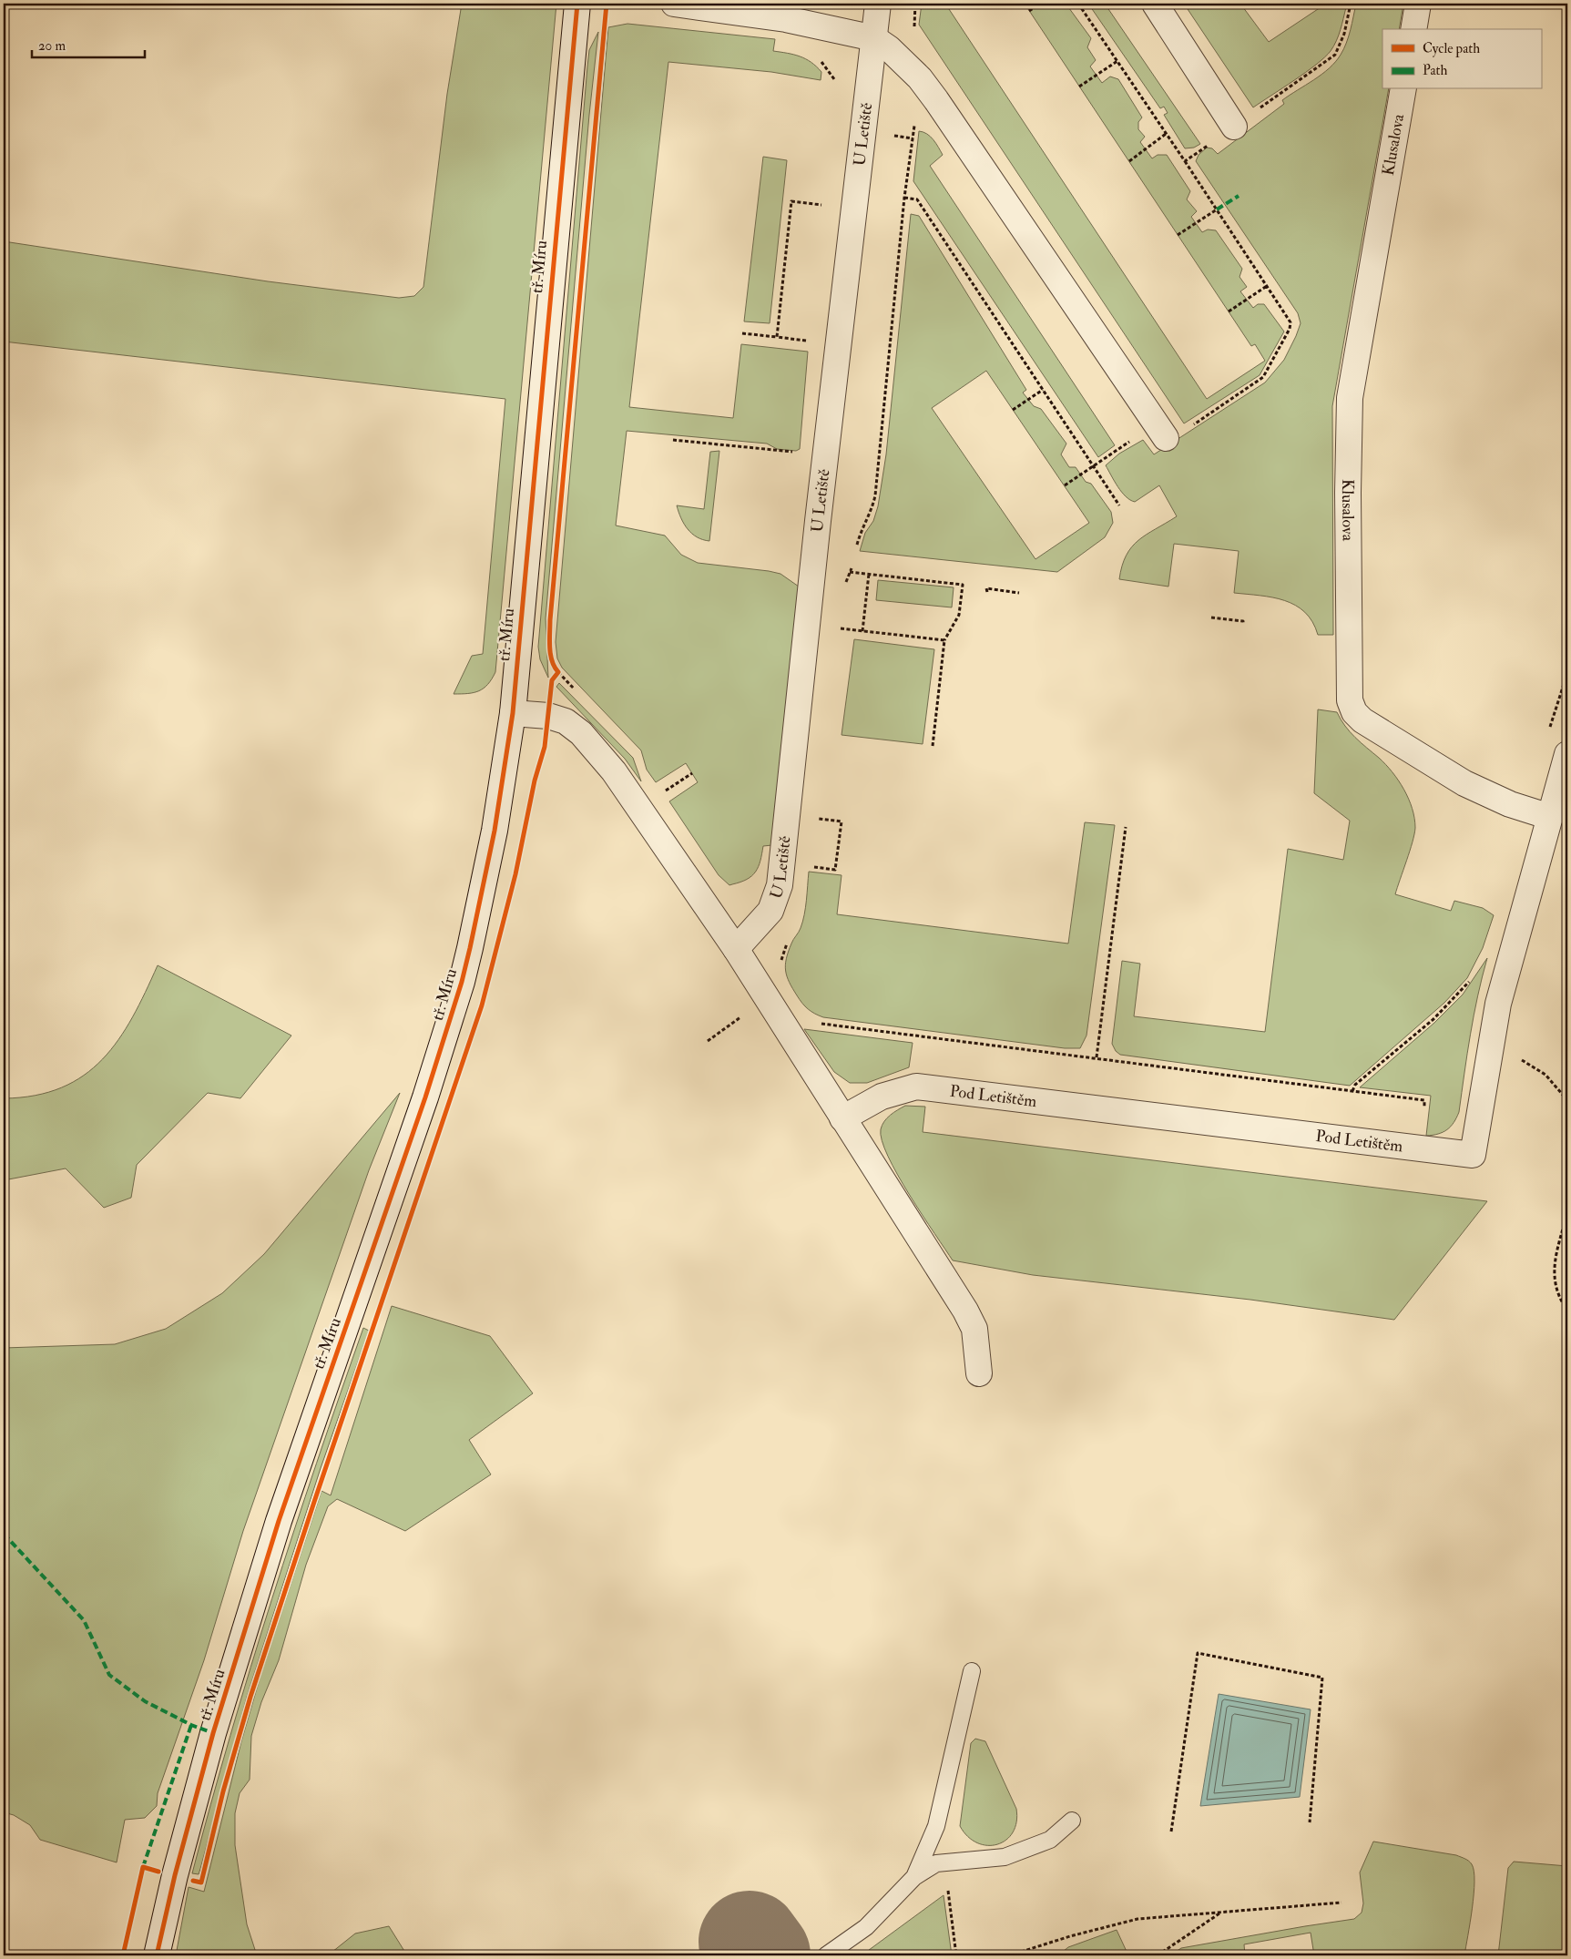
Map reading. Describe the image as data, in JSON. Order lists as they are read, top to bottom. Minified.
{"streets":{"street":["U Letiště","Klusalova","tř. Míru","Pod Letištěm"]},"crossings":[["Klusalova","Pod Letištěm"]],"legend":["Cycle path","Path"],"scale_bar":"20 m"}
